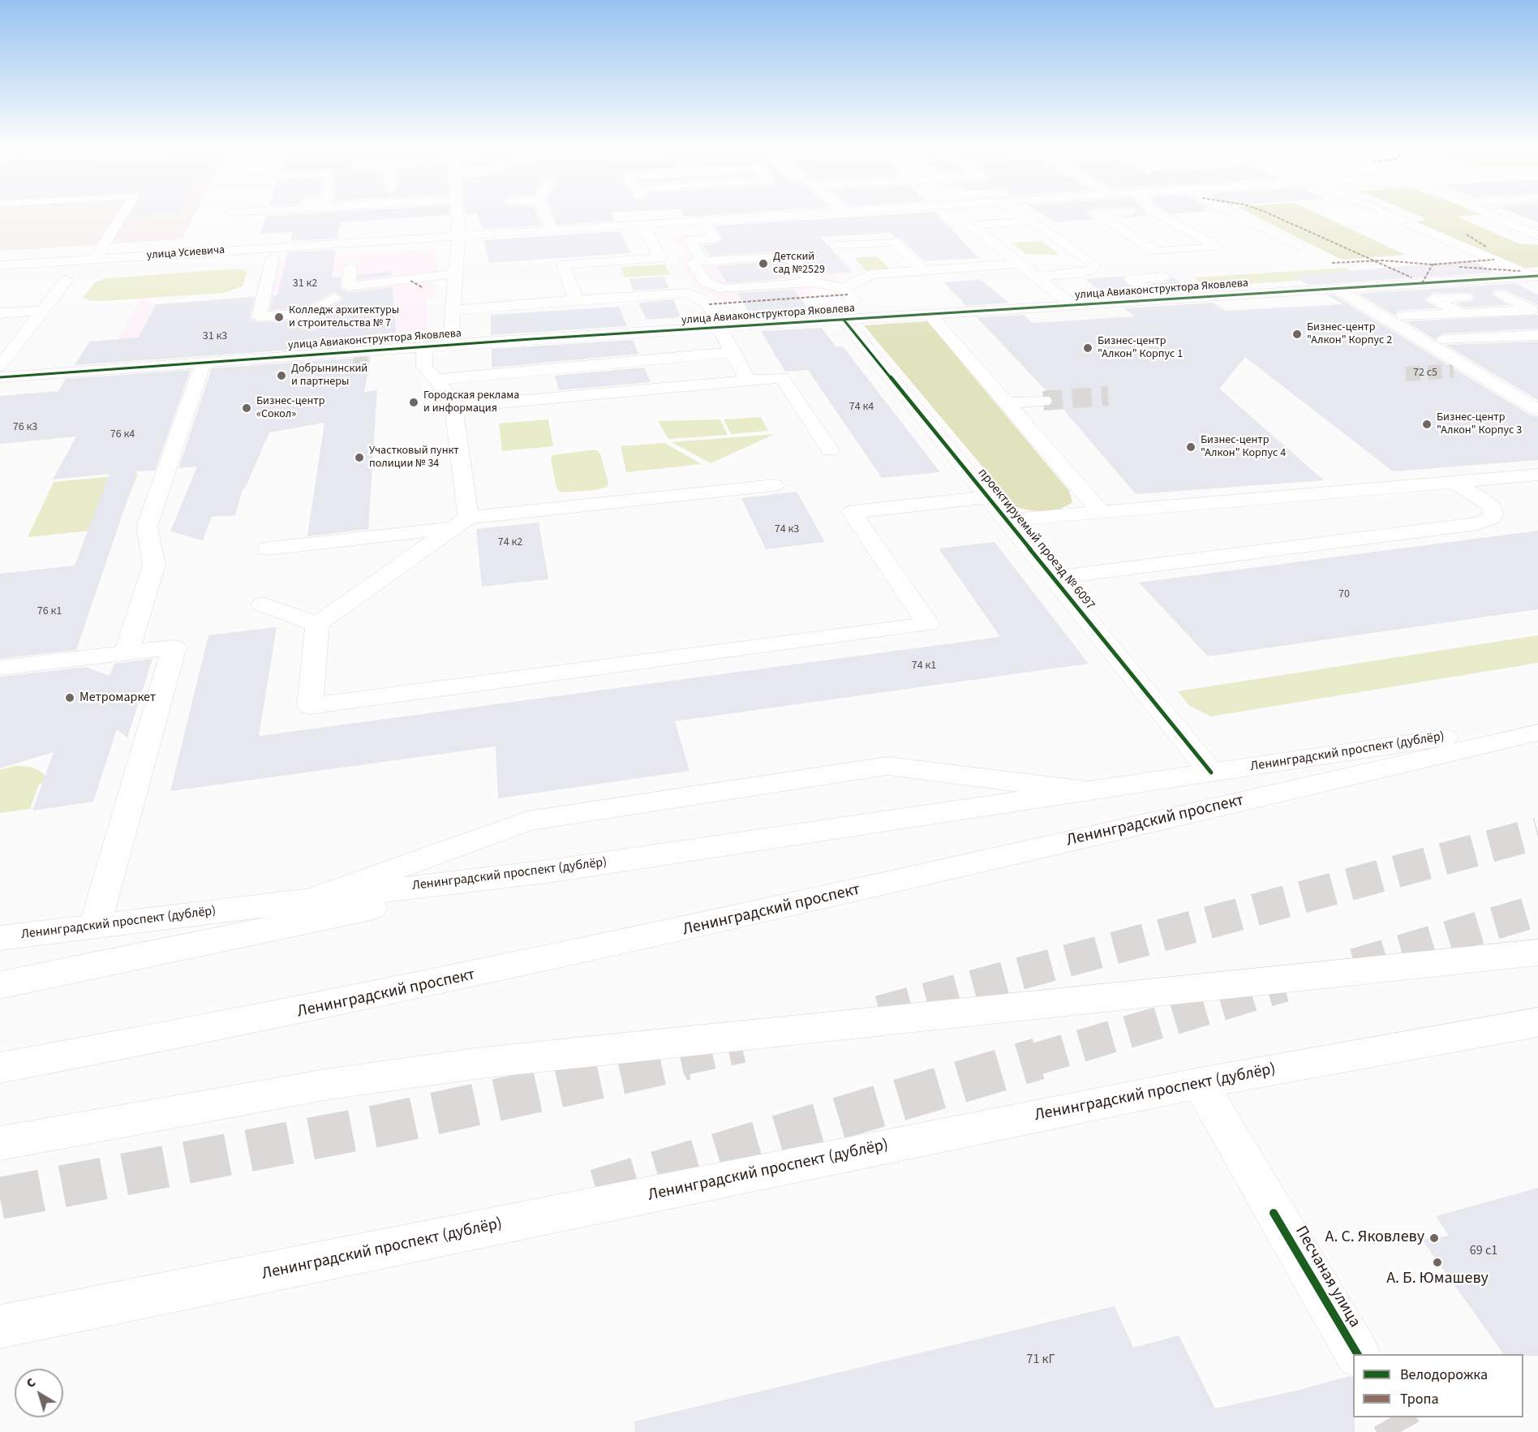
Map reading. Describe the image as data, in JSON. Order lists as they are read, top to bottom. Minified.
{"streets":{"street":["улица Усиевича","улица Авиаконструктора Яковлева","проектируемый проезд № 6097","Ленинградский проспект (дублёр)","Ленинградский проспект","Песчаная улица"]},"crossings":[["улица Авиаконструктора Яковлева","проектируемый проезд № 6097"],["проектируемый проезд № 6097","Ленинградский проспект (дублёр)"],["Ленинградский проспект (дублёр)","Песчаная улица"]],"places":["Детский сад №2529","Колледж архитектуры и строительства № 7","Бизнес-центр \"Алкон\" Корпус 2","Бизнес-центр \"Алкон\" Корпус 1","Добрынинский и партнеры","Городская реклама и информация","Бизнес-центр «Сокол»","Бизнес-центр \"Алкон\" Корпус 3","Бизнес-центр \"Алкон\" Корпус 4","Участковый пункт полиции № 34","Метромаркет","А. С. Яковлеву","А. Б. Юмашеву"],"house_numbers":["31 к2","31 к3","72 с5","74 к4","76 к3","76 к4","74 к3","74 к2","70","76 к1","74 к1","69 с1","71 кГ"],"legend":["Велодорожка","Тропа"],"north":"top left"}
